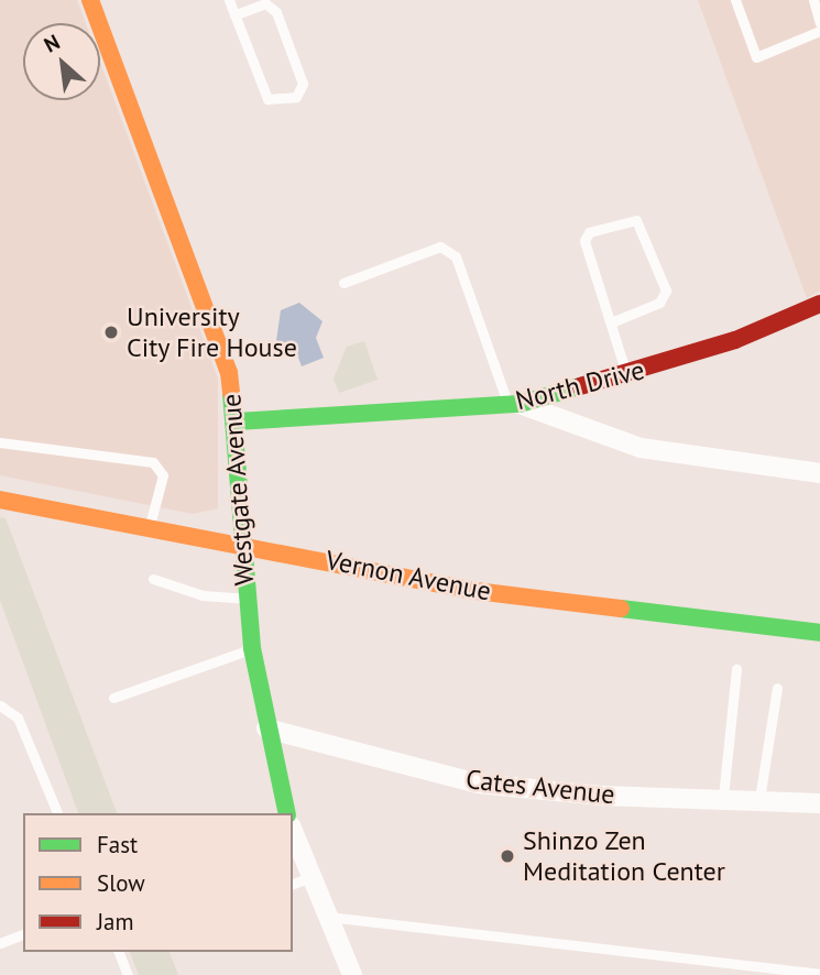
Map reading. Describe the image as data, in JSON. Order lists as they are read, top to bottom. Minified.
{"streets":{"street":["North Drive","Westgate Avenue","Vernon Avenue","Cates Avenue"]},"crossings":[["North Drive","Westgate Avenue"],["Westgate Avenue","Vernon Avenue"],["Westgate Avenue","Cates Avenue"]],"places":["University City Fire House","Shinzo Zen Meditation Center"],"legend":["Fast","Slow","Jam"],"north":"top left"}
